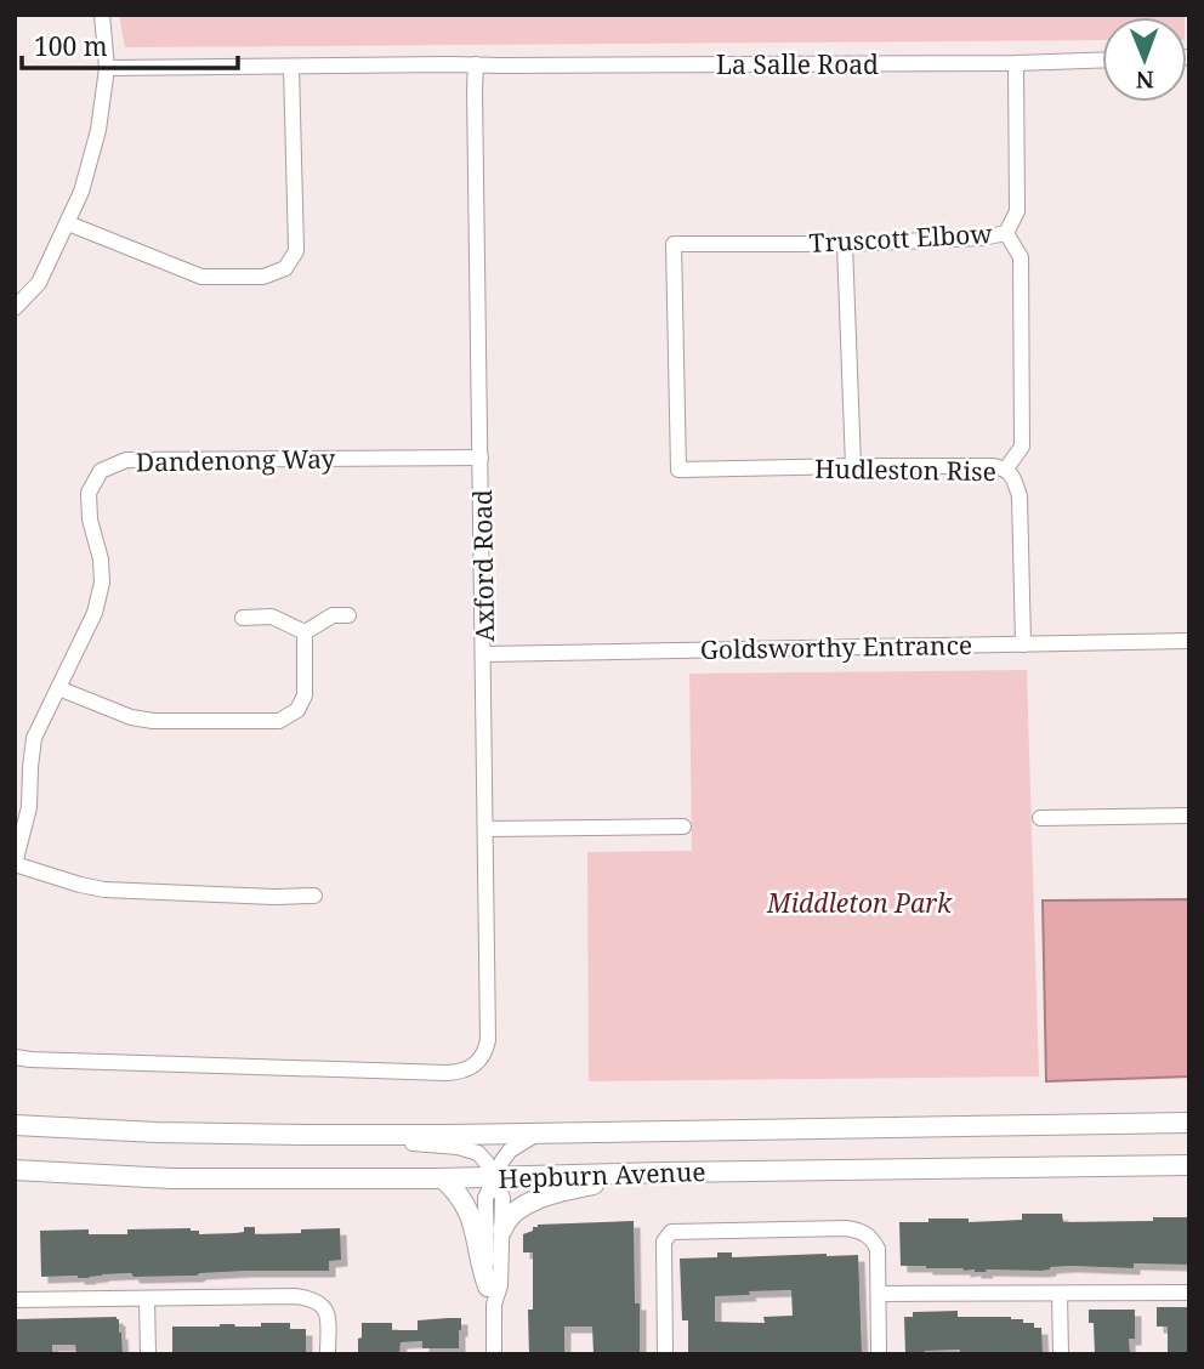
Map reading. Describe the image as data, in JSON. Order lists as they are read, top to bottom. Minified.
{"streets":{"main road":["Hepburn Avenue"],"street":["La Salle Road","Truscott Elbow","Dandenong Way","Hudleston Rise","Axford Road","Goldsworthy Entrance"]},"crossings":[["La Salle Road","Truscott Elbow"],["La Salle Road","Axford Road"],["Truscott Elbow","Hudleston Rise"],["Dandenong Way","Axford Road"],["Hudleston Rise","Goldsworthy Entrance"],["Axford Road","Goldsworthy Entrance"]],"parks":["Middleton Park"],"scale_bar":"100 m","north":"bottom"}
